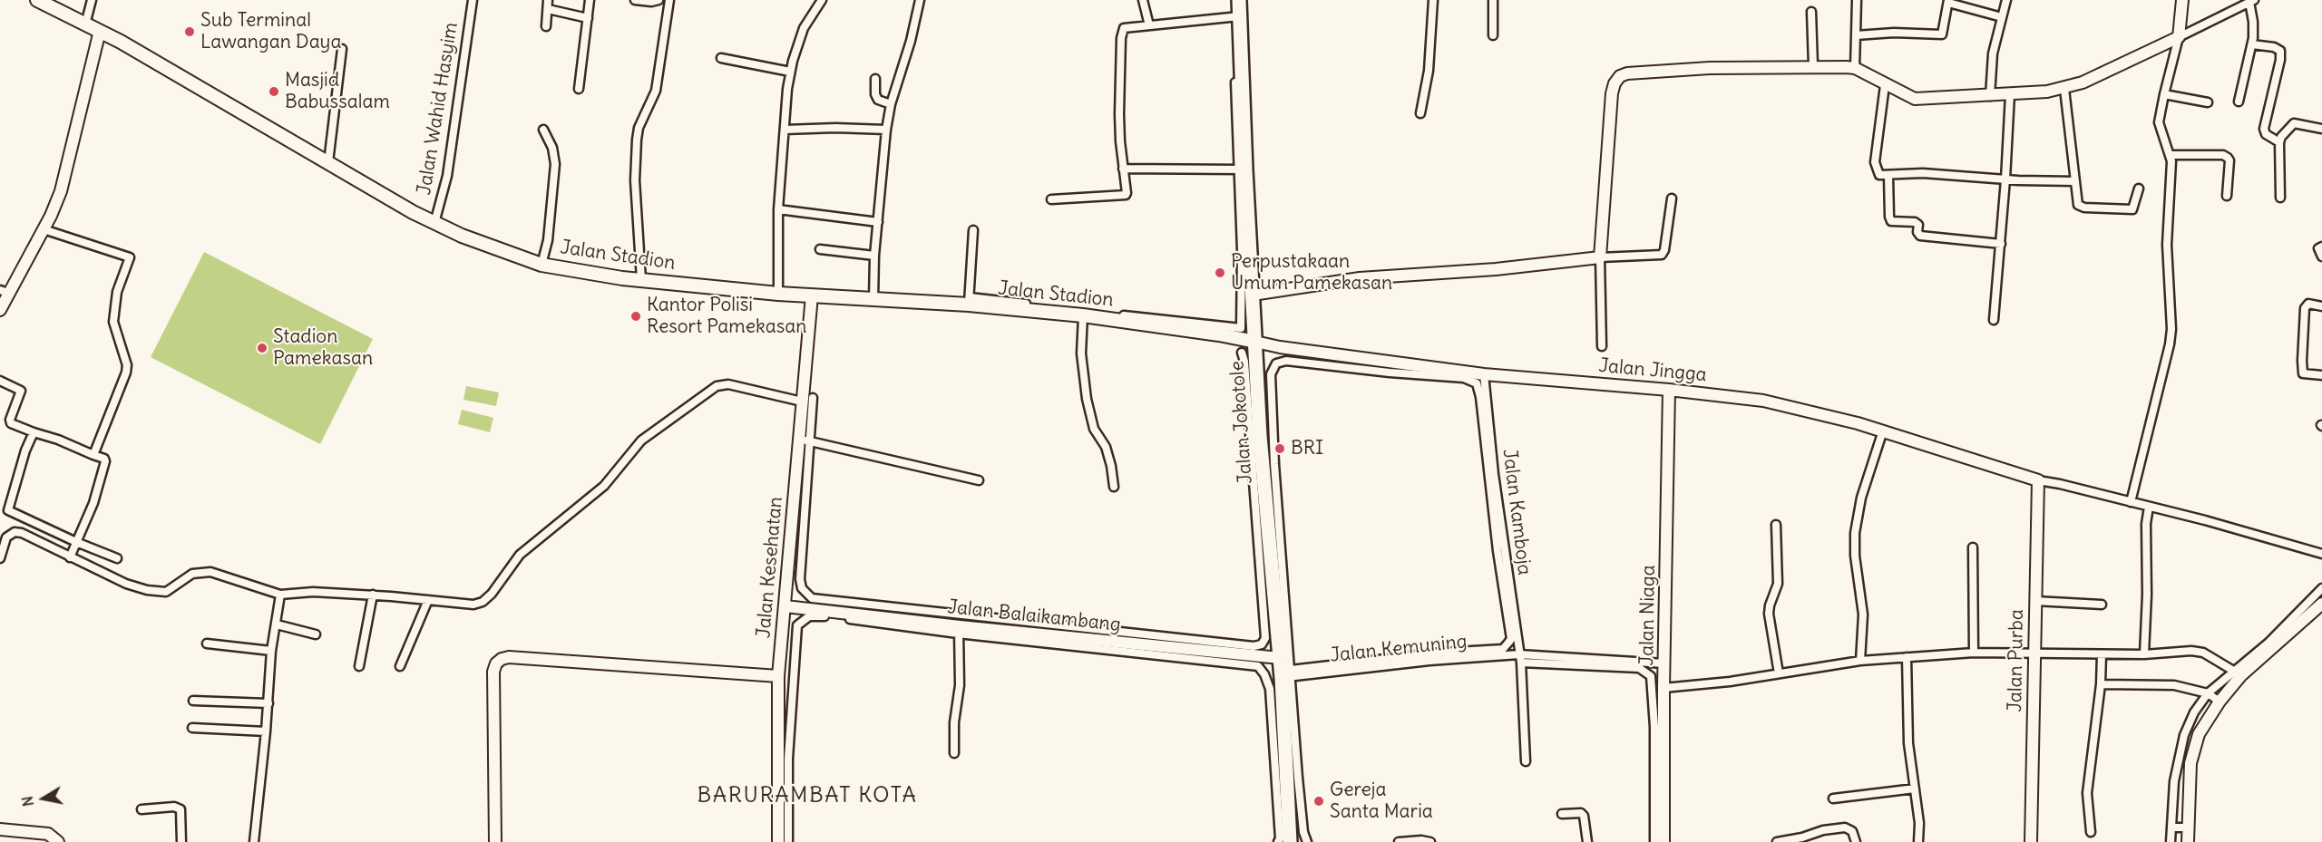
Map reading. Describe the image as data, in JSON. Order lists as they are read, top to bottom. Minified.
{"streets":{"highway":["Jalan Jokotole"],"main road":["Jalan Stadion","Jalan Jingga","Jalan Kesehatan","Jalan Niaga","Jalan Balaikambang","Jalan Purba"],"street":["Jalan Wahid Hasyim","Jalan Kamboja","Jalan Kemuning"]},"crossings":[["Jalan Wahid Hasyim","Jalan Stadion"],["Jalan Stadion","Jalan Jingga"],["Jalan Stadion","Jalan Jokotole"],["Jalan Stadion","Jalan Kesehatan"],["Jalan Jingga","Jalan Jokotole"],["Jalan Jingga","Jalan Kamboja"],["Jalan Jingga","Jalan Niaga"],["Jalan Jingga","Jalan Purba"],["Jalan Jokotole","Jalan Balaikambang"],["Jalan Jokotole","Jalan Kemuning"],["Jalan Kamboja","Jalan Kemuning"],["Jalan Kesehatan","Jalan Balaikambang"]],"districts":["BARURAMBAT KOTA"],"places":["Sub Terminal Lawangan Daya","Masjid Babussalam","Perpustakaan Umum Pamekasan","Kantor Polisi Resort Pamekasan","Stadion Pamekasan","BRI","Gereja Santa Maria"],"north":"left"}
